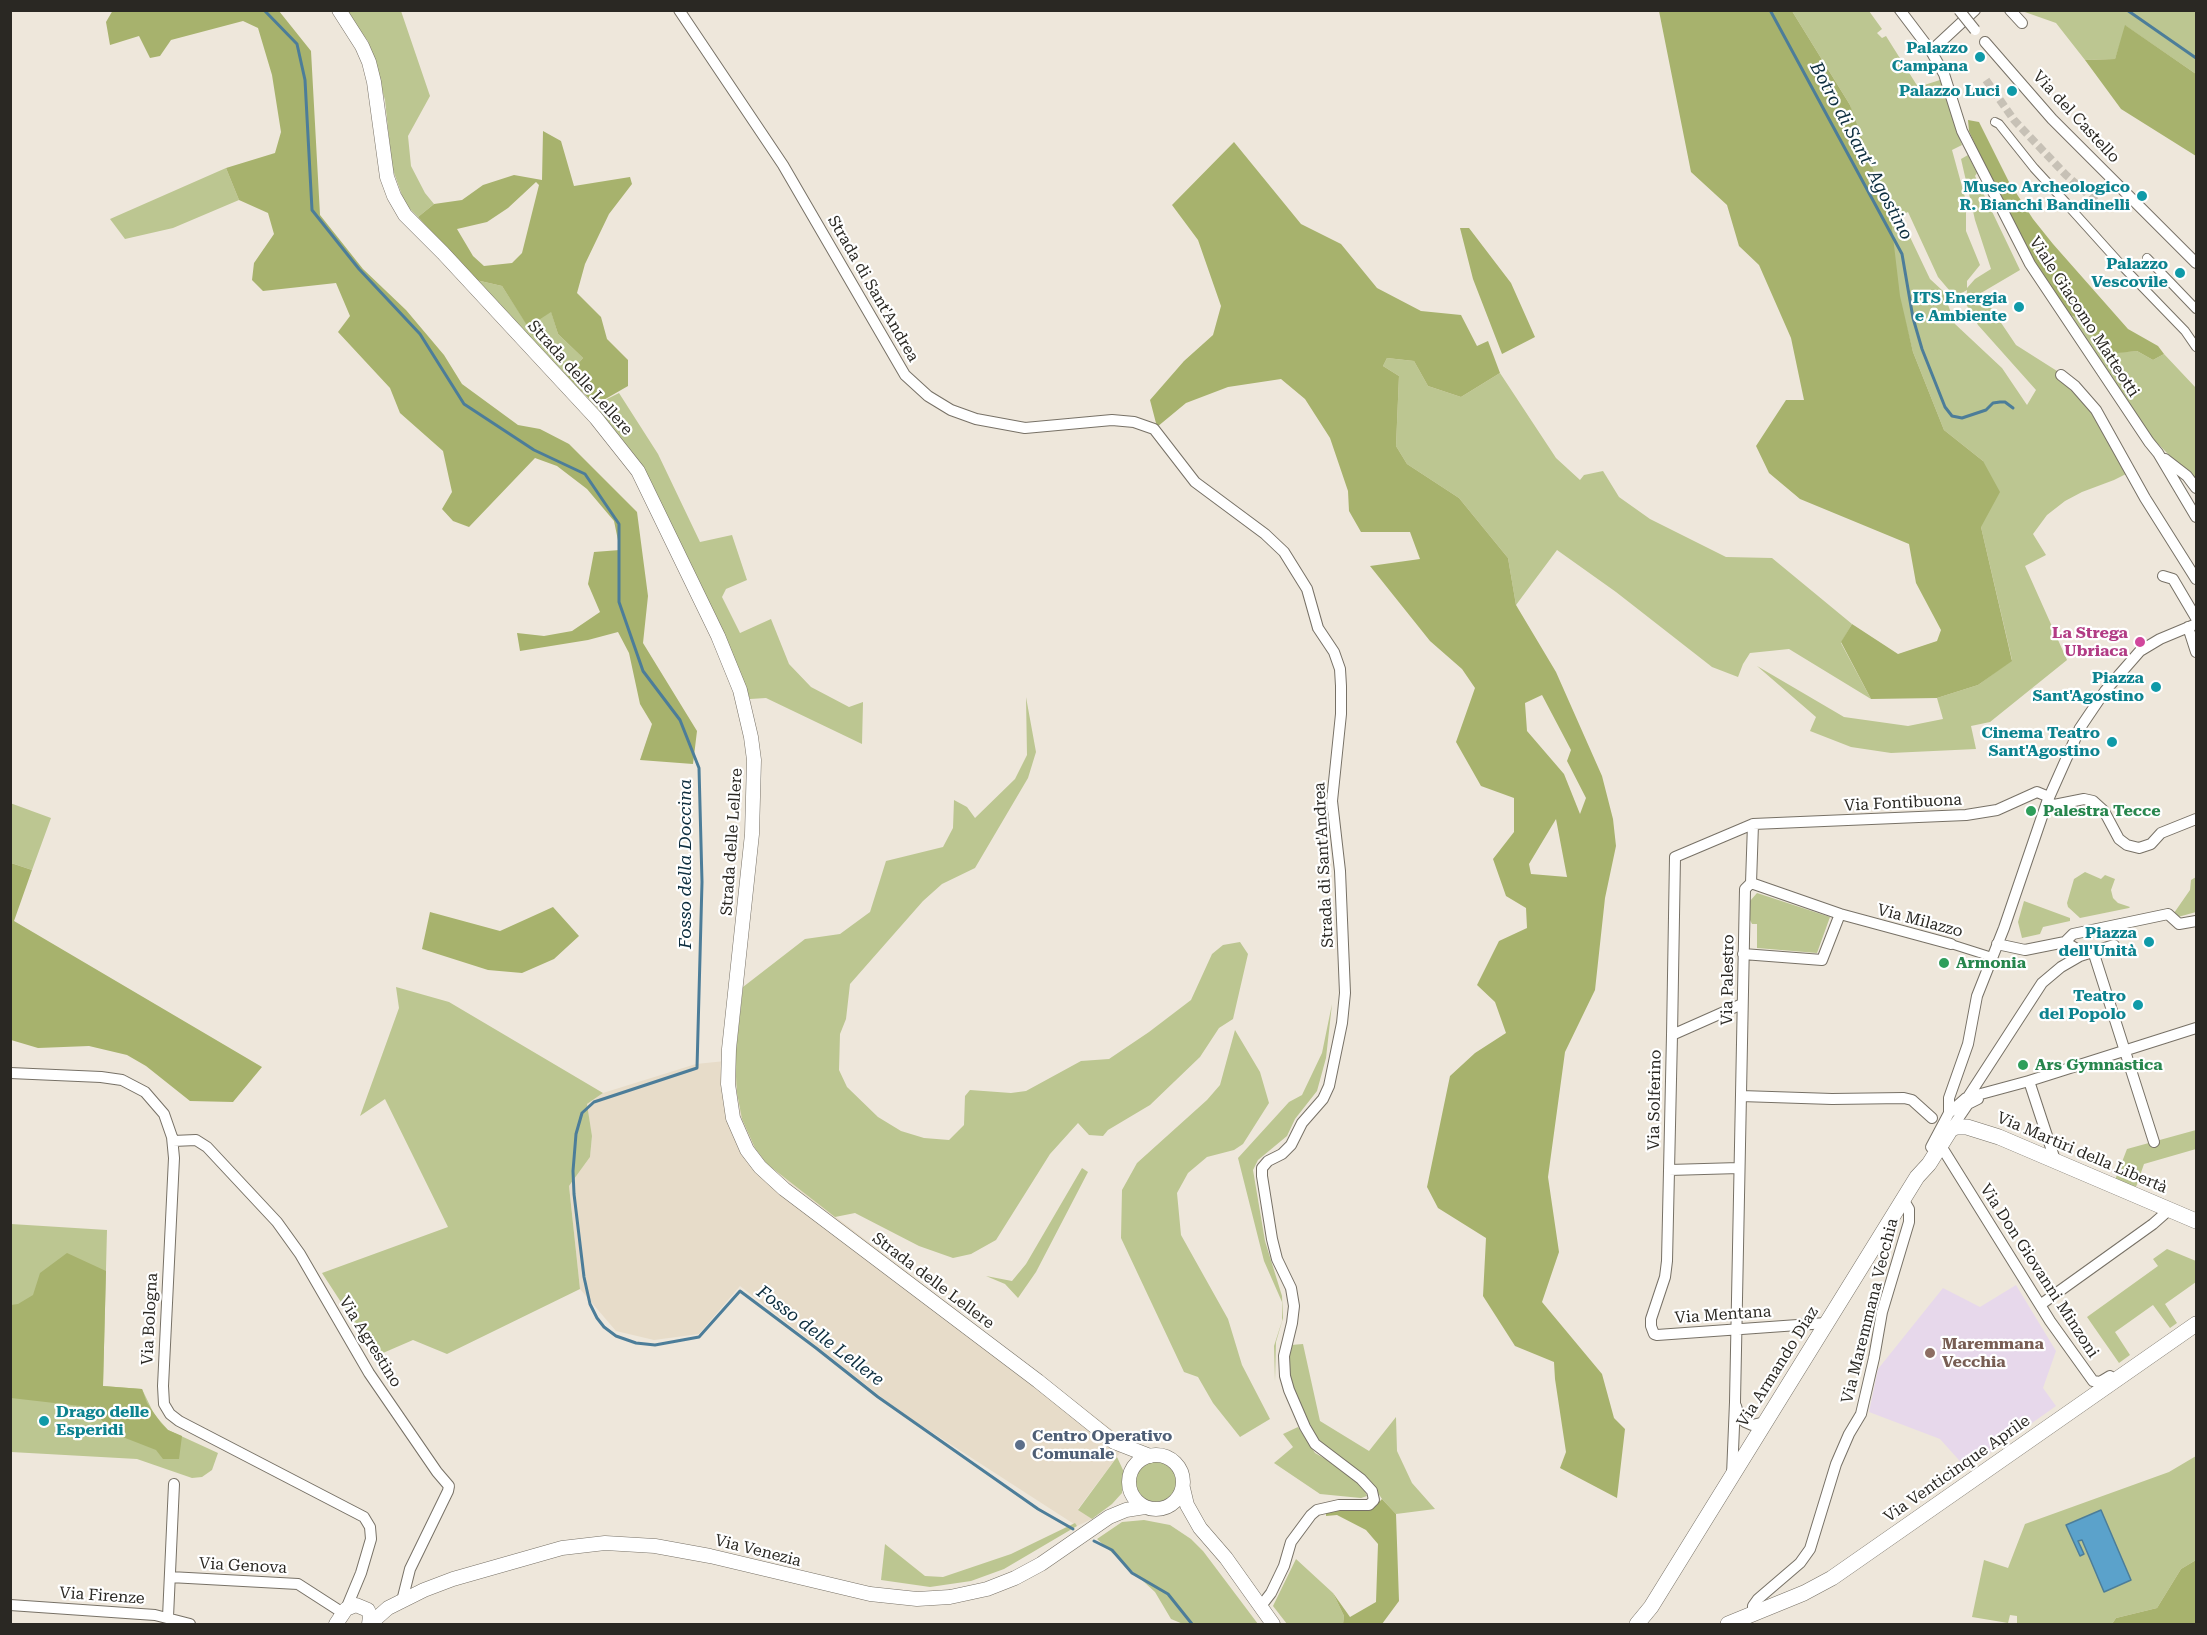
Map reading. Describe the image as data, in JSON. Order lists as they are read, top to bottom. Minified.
{"streets":{"main road":["Via Martiri della Libertà","Via Armando Diaz","Via Venticinque Aprile"],"street":["Via del Castello","Strada di Sant'Andrea","Viale Giacomo Matteotti","Strada delle Lellere","Via Fontibuona","Via Milazzo","Via Palestro","Via Solferino","Via Don Giovanni Minzoni","Via Maremmana Vecchia","Via Mentana","Via Bologna","Via Agrestino","Via Venezia","Via Genova","Via Firenze"]},"crossings":[["Strada delle Lellere","Via Venezia"],["Via Fontibuona","Via Palestro"],["Via Milazzo","Via Palestro"],["Via Palestro","Via Solferino"],["Via Palestro","Via Mentana"],["Via Palestro","Via Armando Diaz"],["Via Solferino","Via Mentana"],["Via Martiri della Libertà","Via Armando Diaz"],["Via Don Giovanni Minzoni","Via Armando Diaz"],["Via Don Giovanni Minzoni","Via Venticinque Aprile"],["Via Maremmana Vecchia","Via Armando Diaz"],["Via Maremmana Vecchia","Via Venticinque Aprile"],["Via Mentana","Via Armando Diaz"],["Via Bologna","Via Agrestino"],["Via Bologna","Via Venezia"],["Via Bologna","Via Genova"],["Via Agrestino","Via Venezia"],["Via Venezia","Via Genova"]],"water":["Botro di Sant' Agostino","Fosso della Doccina","Fosso delle Lellere"],"places":["Palazzo Campana","Palazzo Luci","Museo Archeologico R. Bianchi Bandinelli","Palazzo Vescovile","ITS Energia e Ambiente","La Strega Ubriaca","Piazza Sant'Agostino","Cinema Teatro Sant'Agostino","Palestra Tecce","Piazza dell'Unità","Armonia","Teatro del Popolo","Ars Gymnastica","Maremmana Vecchia","Drago delle Esperidi","Centro Operativo Comunale"]}
